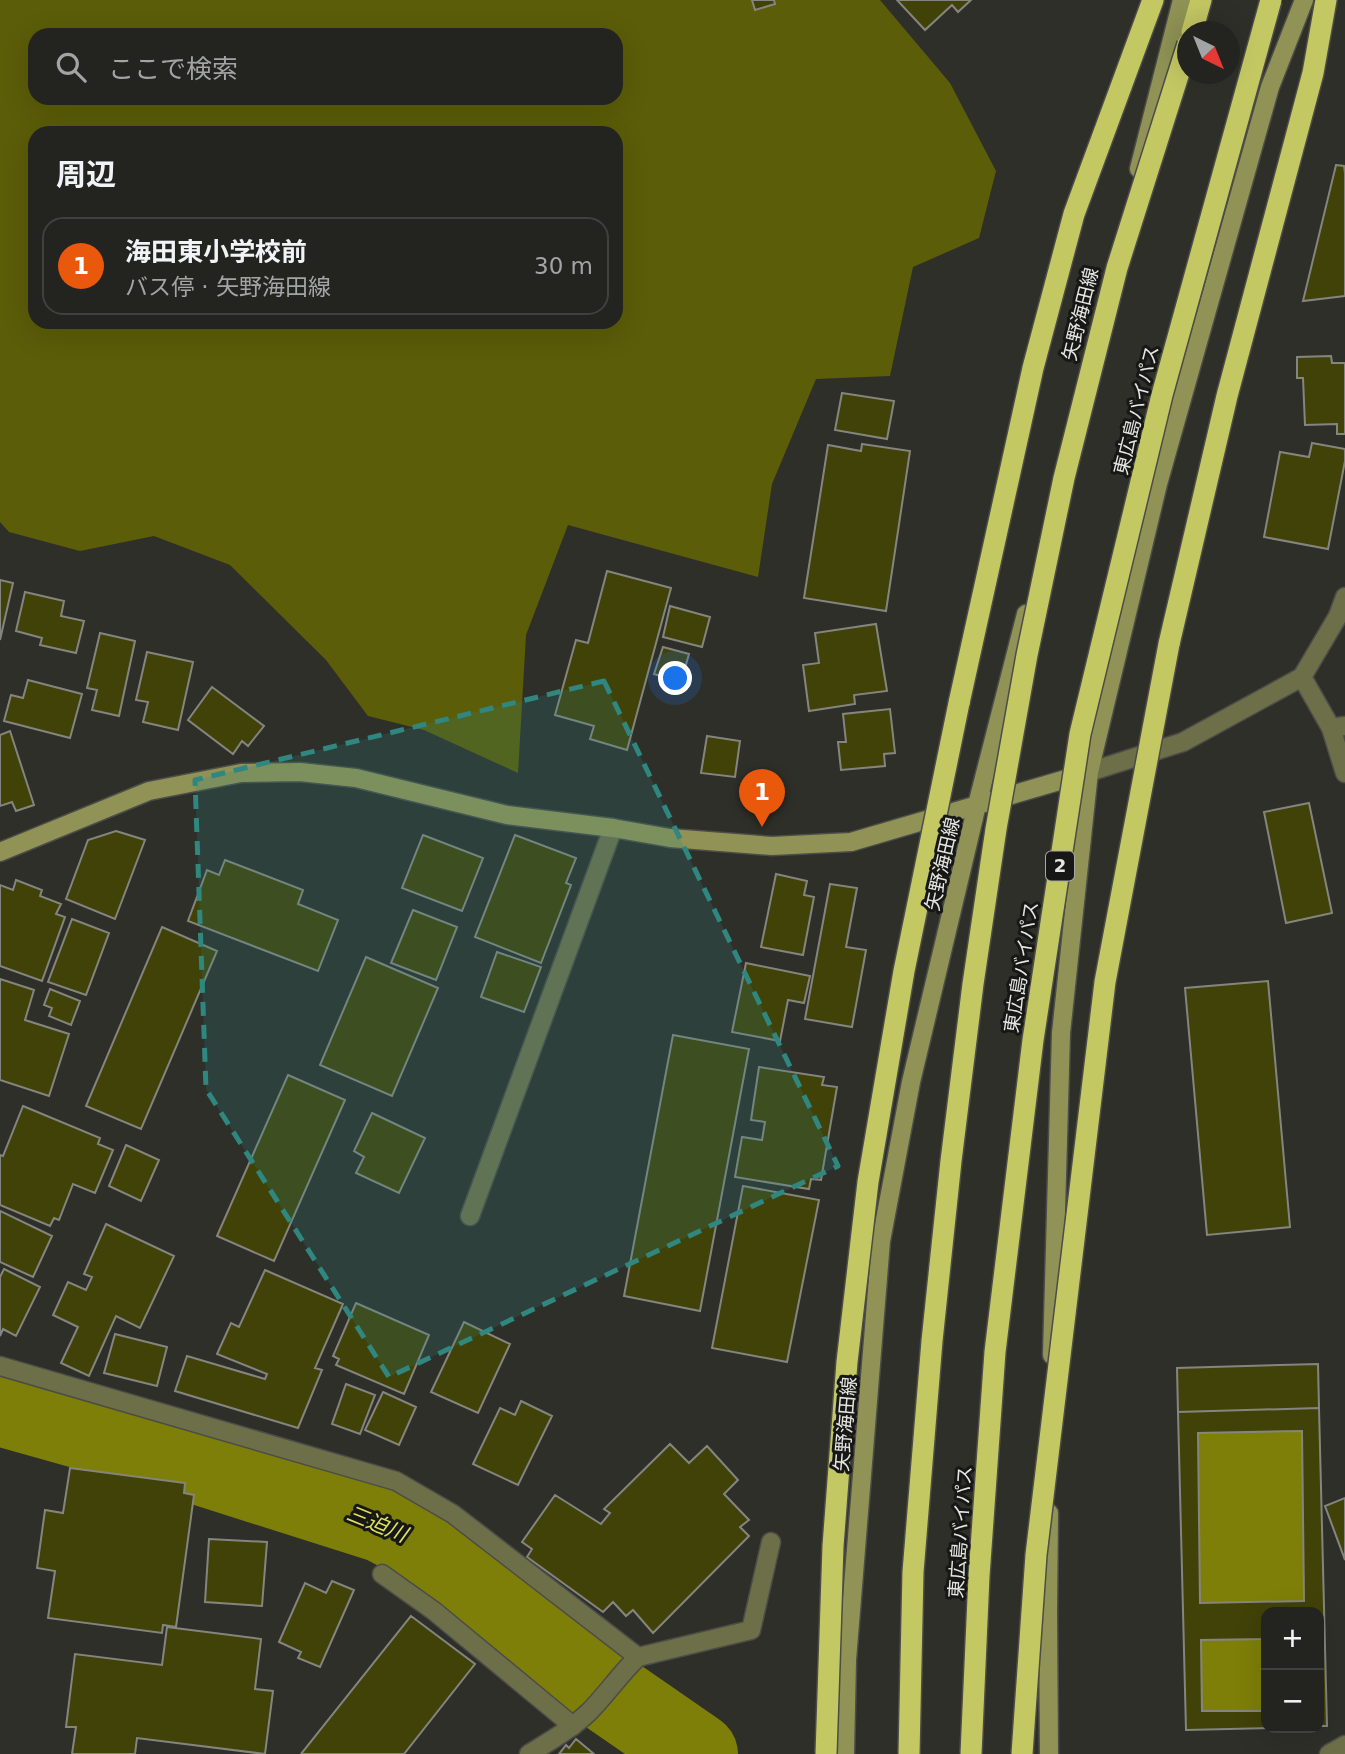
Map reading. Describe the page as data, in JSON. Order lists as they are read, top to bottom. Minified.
{"streets":{"highway":["東広島バイパス","2"],"main road":["矢野海田線"]},"water":["三迫川"],"north":"bottom right","page":{"search":"ここで検索","heading":"周辺","list":[{"mark":"1","name":"海田東小学校前","note":"バス停 · 矢野海田線","value":"30 m"}],"pins":"1","map_buttons":["+","−"]}}
